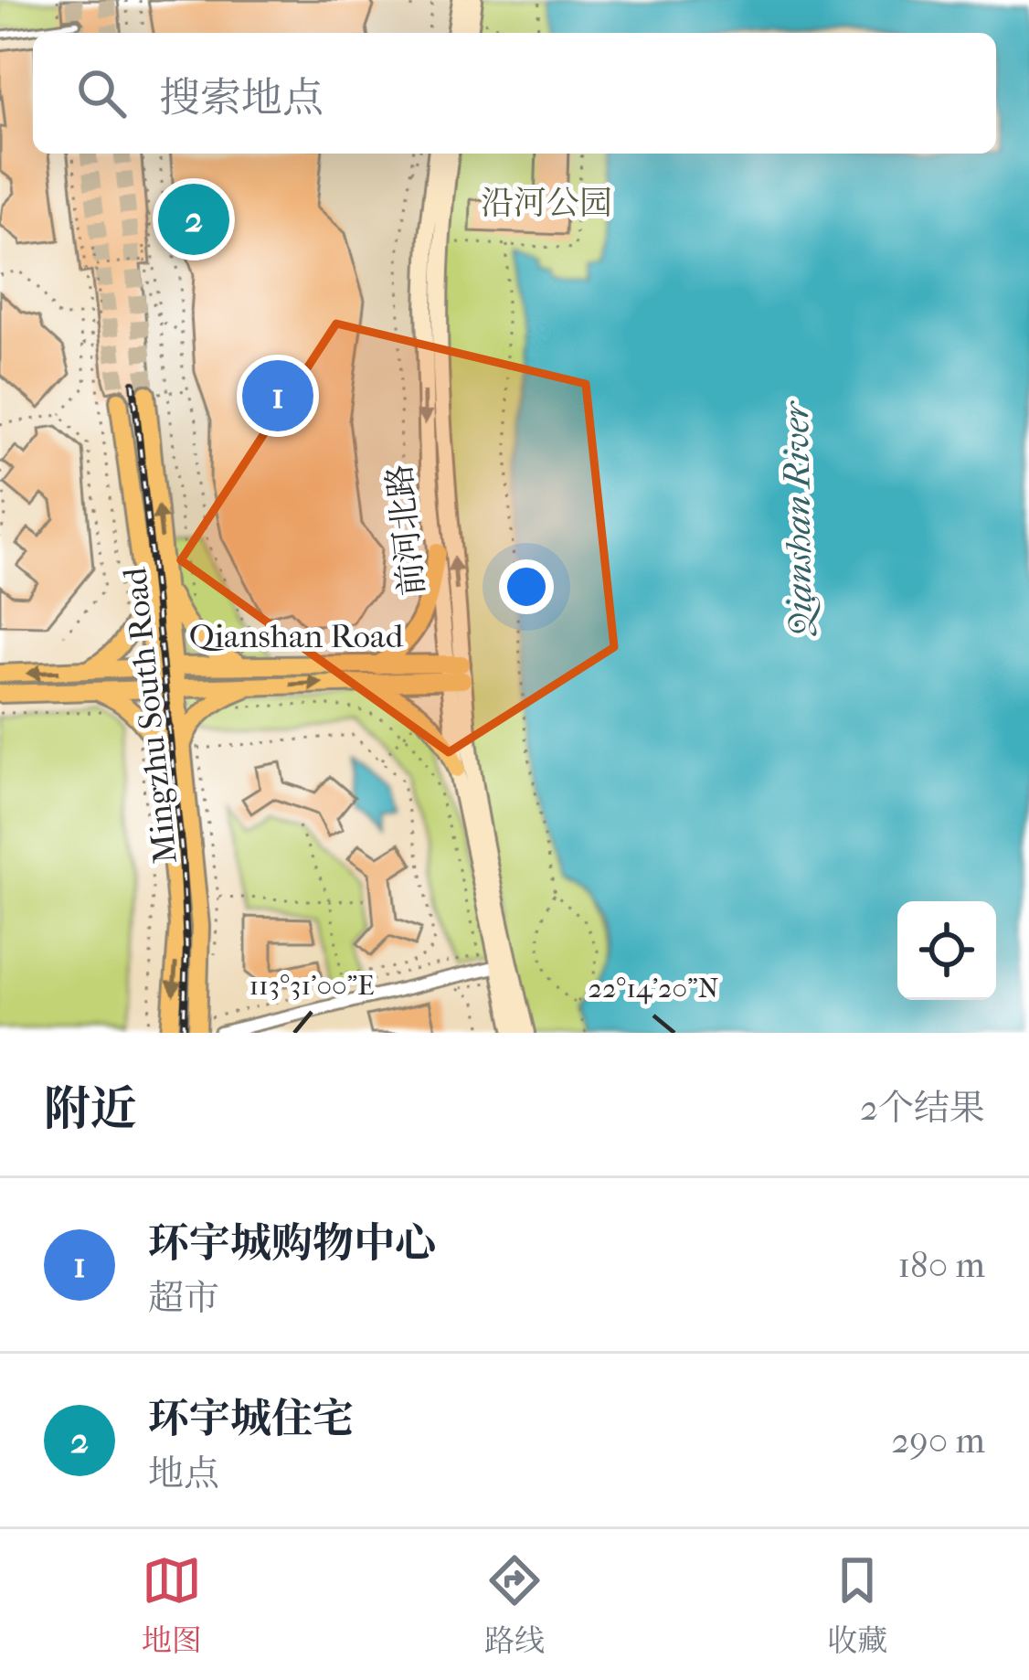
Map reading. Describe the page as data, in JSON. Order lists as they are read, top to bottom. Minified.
{"streets":{"main road":["前河北路","Qianshan Road","Mingzhu South Road"]},"crossings":[["前河北路","Qianshan Road"],["Qianshan Road","Mingzhu South Road"]],"water":["Qianshan River"],"parks":["沿河公园"],"page":{"search":"搜索地点","pins":["2","1"],"heading":["附近","2个结果"],"list":[{"mark":"1","name":"环宇城购物中心","note":"超市","value":"180 m"},{"mark":"2","name":"环宇城住宅","note":"地点","value":"290 m"}],"nav":["地图","路线","收藏"]},"coordinates":["113°31'00\"E","22°14'20\"N"]}
